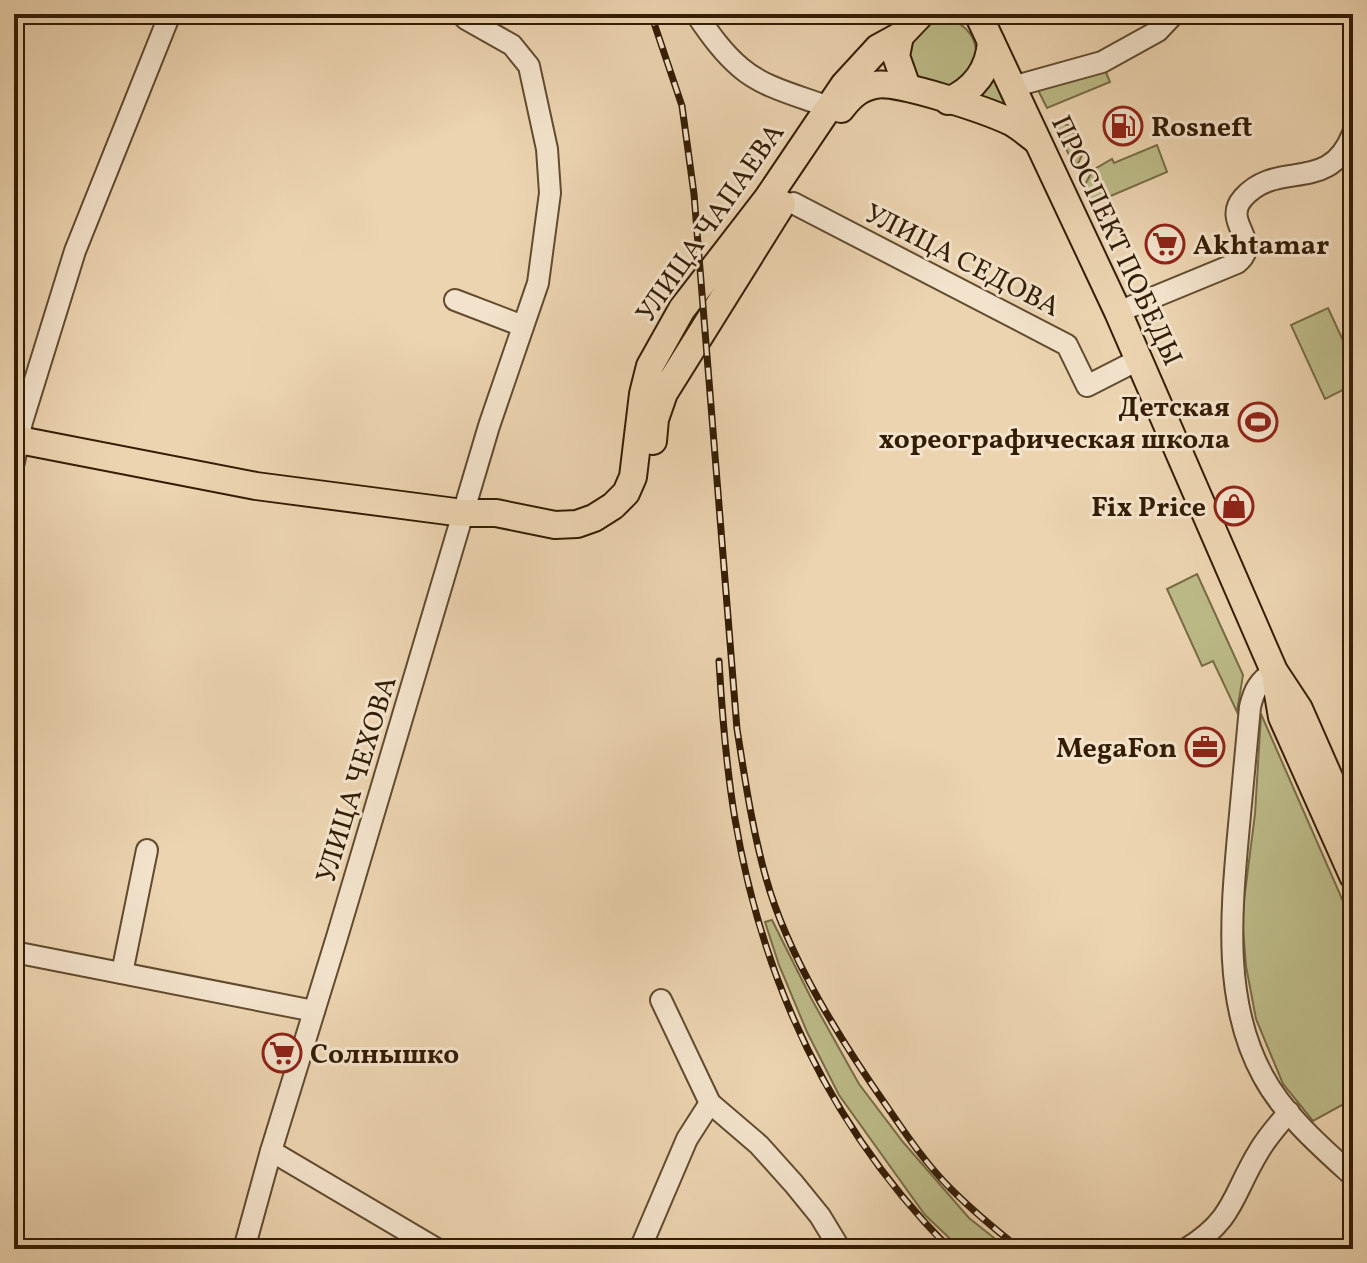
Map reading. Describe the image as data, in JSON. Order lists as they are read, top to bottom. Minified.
{"streets":{"main road":["УЛИЦА ЧАПАЕВА","ПРОСПЕКТ ПОБЕДЫ"],"street":["УЛИЦА СЕДОВА","УЛИЦА ЧЕХОВА"]},"crossings":[["УЛИЦА ЧАПАЕВА","ПРОСПЕКТ ПОБЕДЫ"],["УЛИЦА ЧАПАЕВА","УЛИЦА ЧЕХОВА"],["ПРОСПЕКТ ПОБЕДЫ","УЛИЦА СЕДОВА"]],"places":{"fuel station":["Rosneft"],"supermarket":["Akhtamar","Солнышко"],"sports":["Детская хореографическая школа"],"shop":["Fix Price"],"office":["MegaFon"]}}
